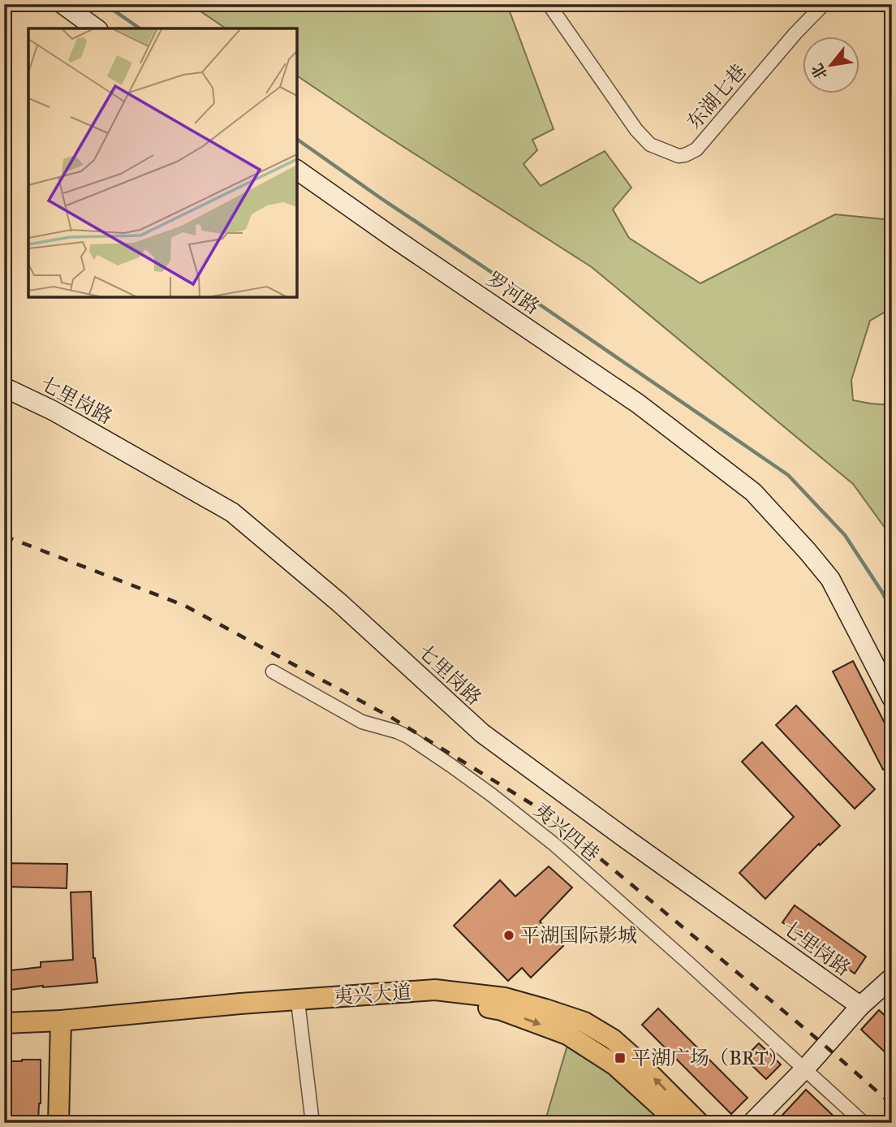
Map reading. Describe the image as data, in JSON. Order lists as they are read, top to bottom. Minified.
{"streets":{"main road":["夷兴大道"],"street":["东湖七巷","罗河路","七里岗路","夷兴四巷"]},"places":{"other":["平湖国际影城"],"transit":["平湖广场（BRT）"]},"north":"bottom left"}
